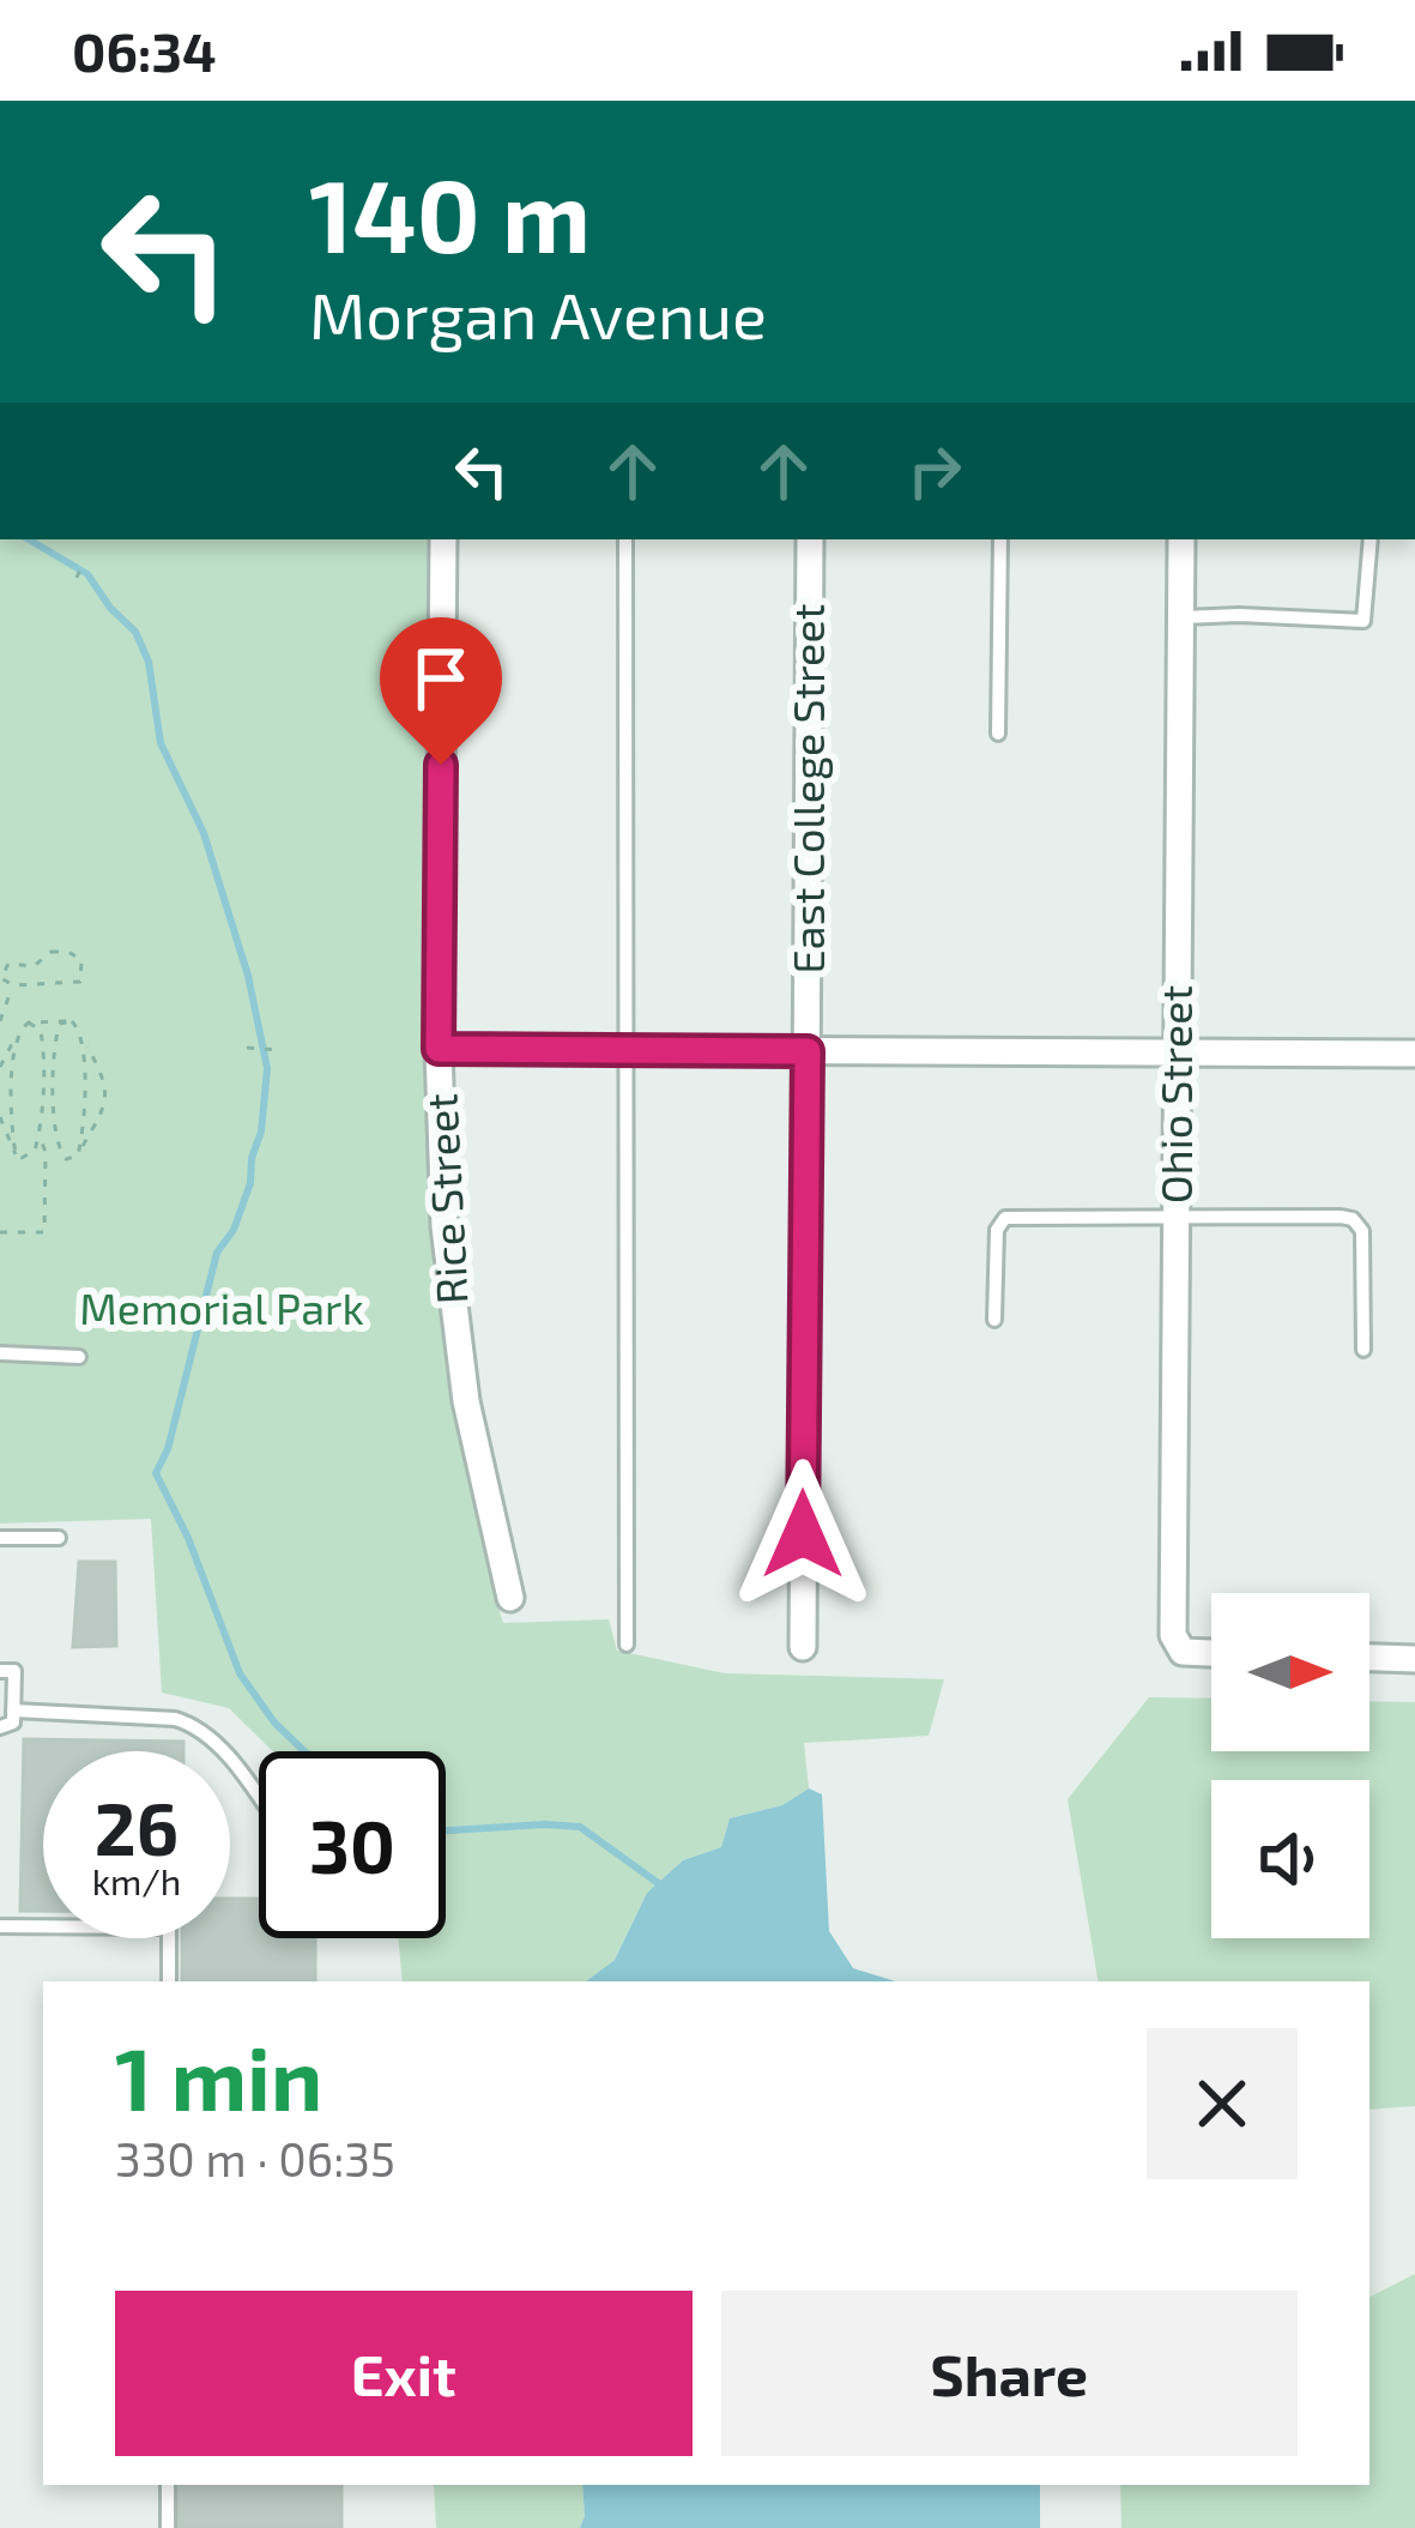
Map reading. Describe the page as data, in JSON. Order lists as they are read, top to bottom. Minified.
{"streets":{"street":["East College Street","Ohio Street","Rice Street"]},"parks":["Memorial Park"],"north":"right","page":{"status":"06:34","turn":["140 m","Morgan Avenue"],"speed":"26 km/h","limit":"30","heading":["1 min","330 m · 06:35"],"buttons":["Exit","Share"]}}
